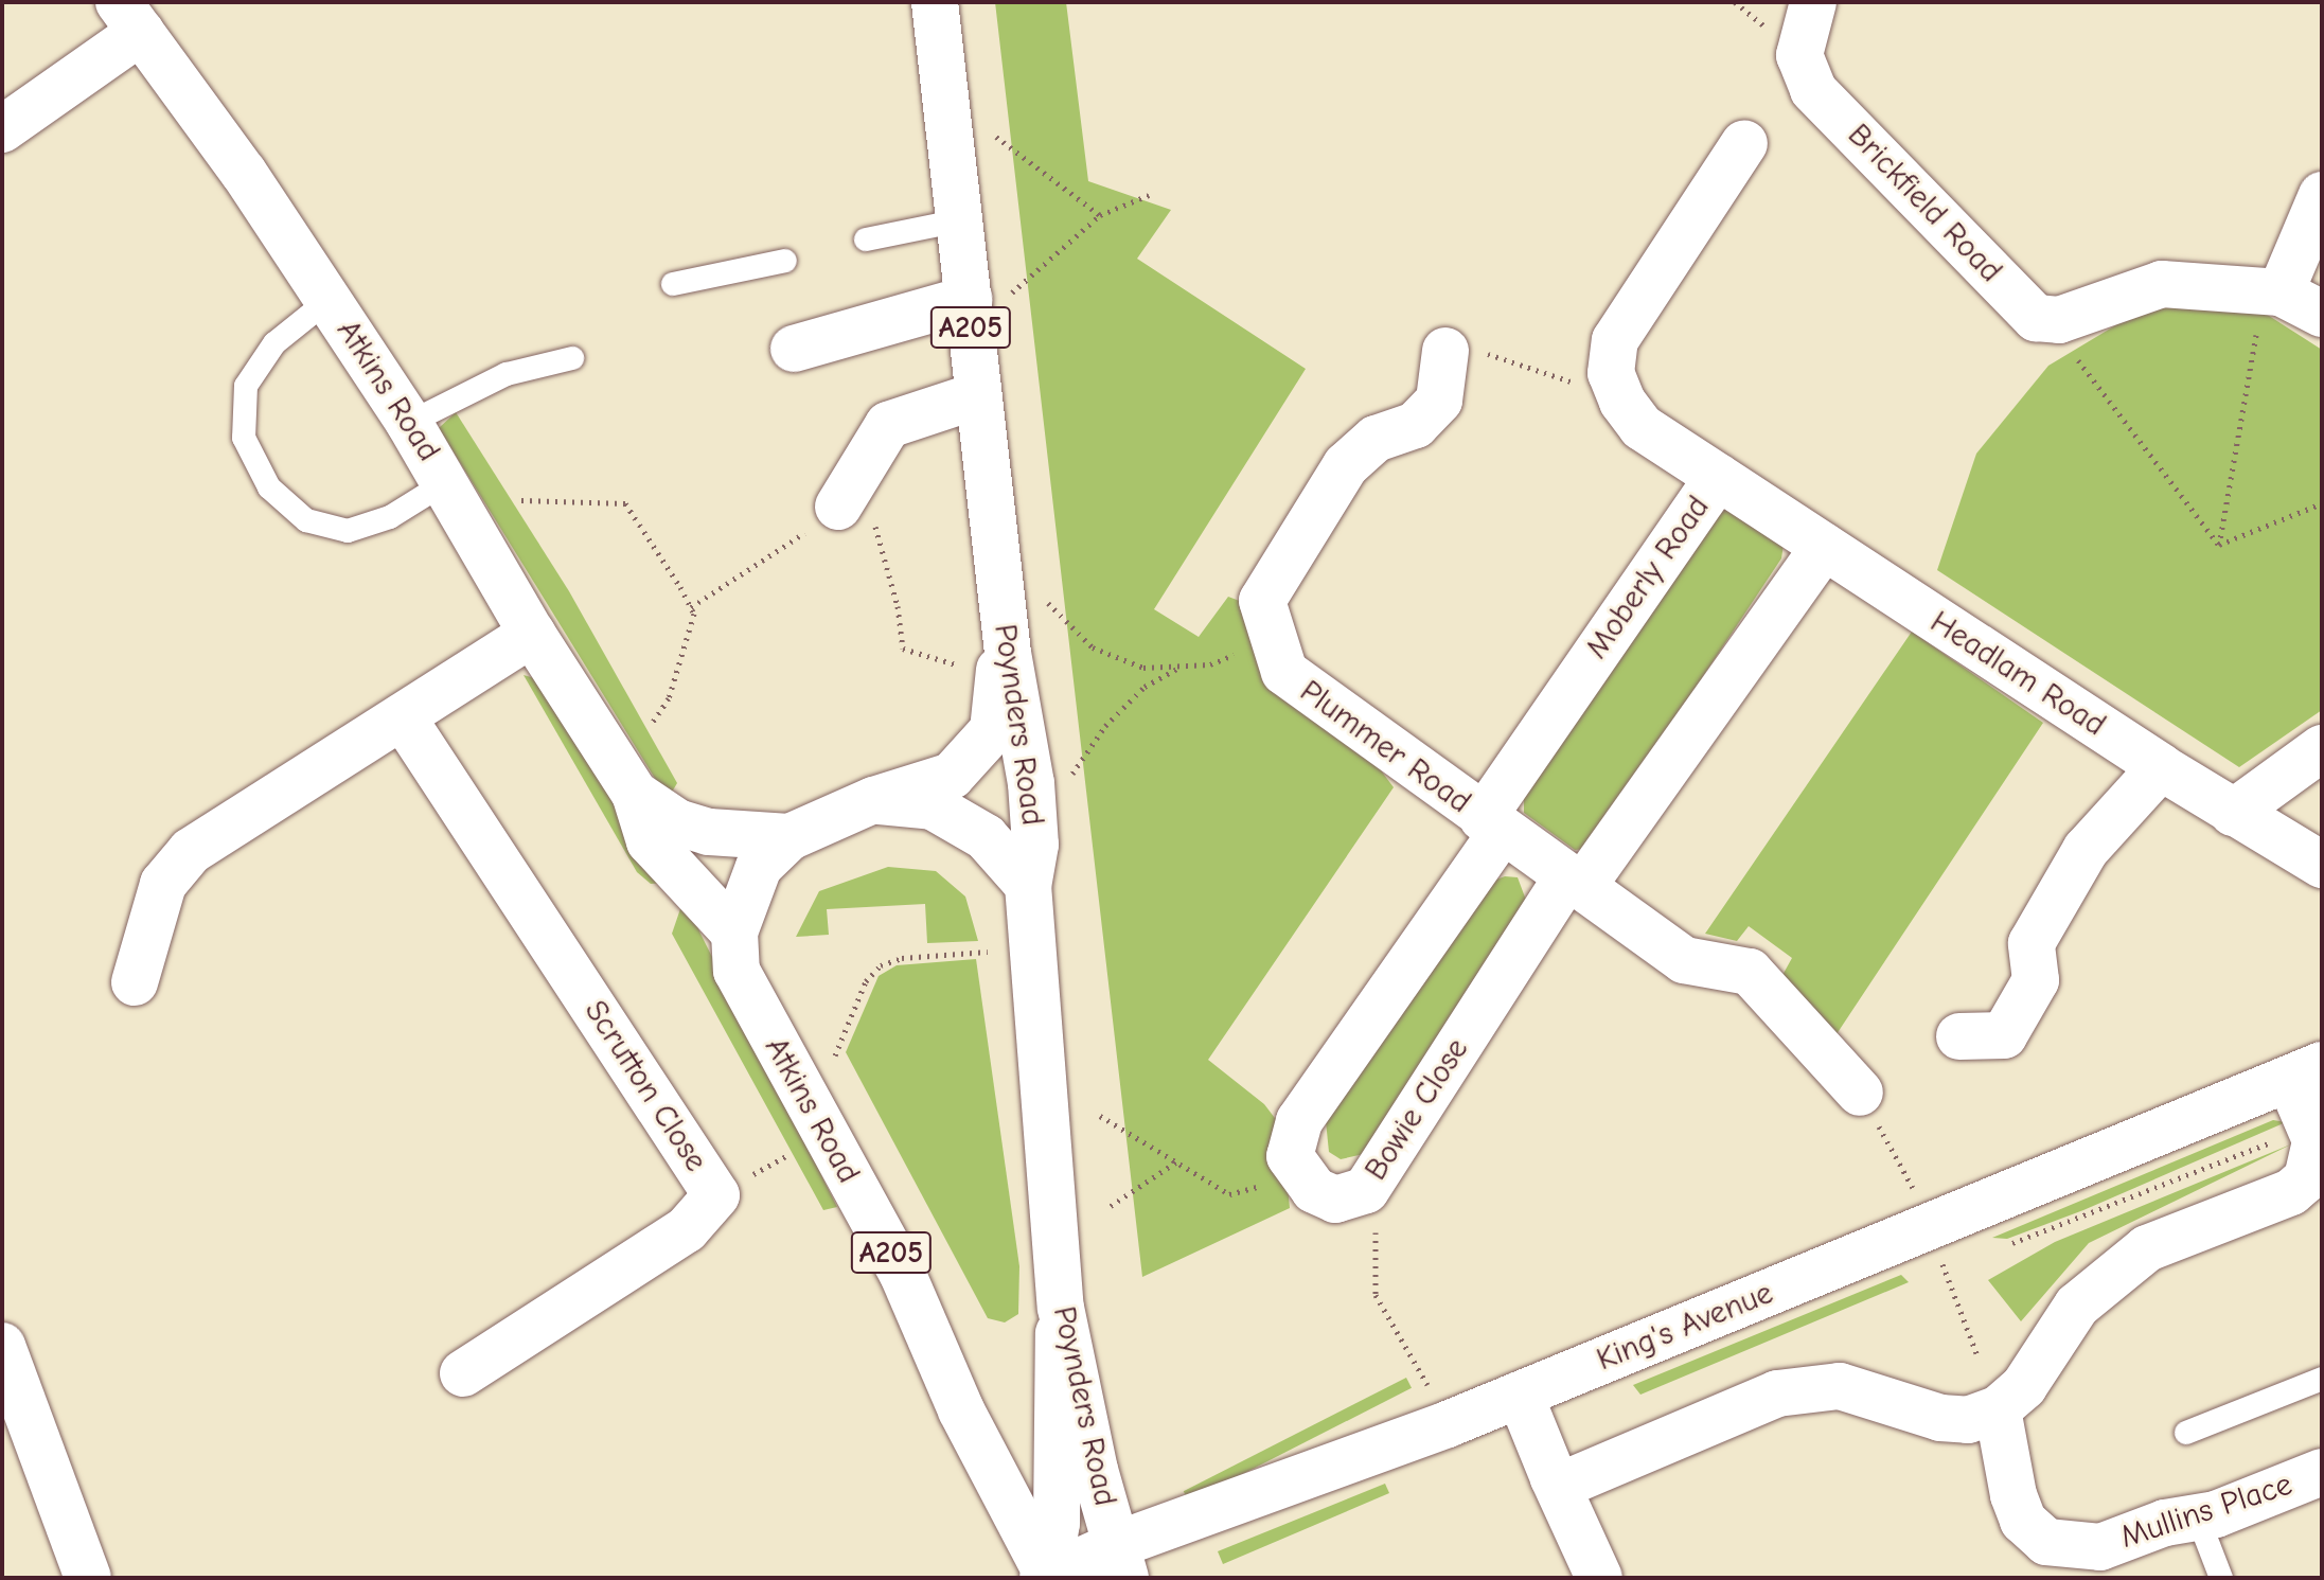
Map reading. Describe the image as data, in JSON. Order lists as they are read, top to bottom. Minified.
{"streets":{"main road":["Brickfield Road","A205","Atkins Road","Moberly Road","Headlam Road","Poynders Road","Plummer Road","Scrutton Close","Bowie Close","King's Avenue","Mullins Place"]},"crossings":[["A205","Atkins Road"],["A205","Poynders Road"],["A205","King's Avenue"],["Atkins Road","King's Avenue"],["Moberly Road","Headlam Road"],["Moberly Road","Plummer Road"],["Headlam Road","Bowie Close"],["Poynders Road","King's Avenue"]]}
